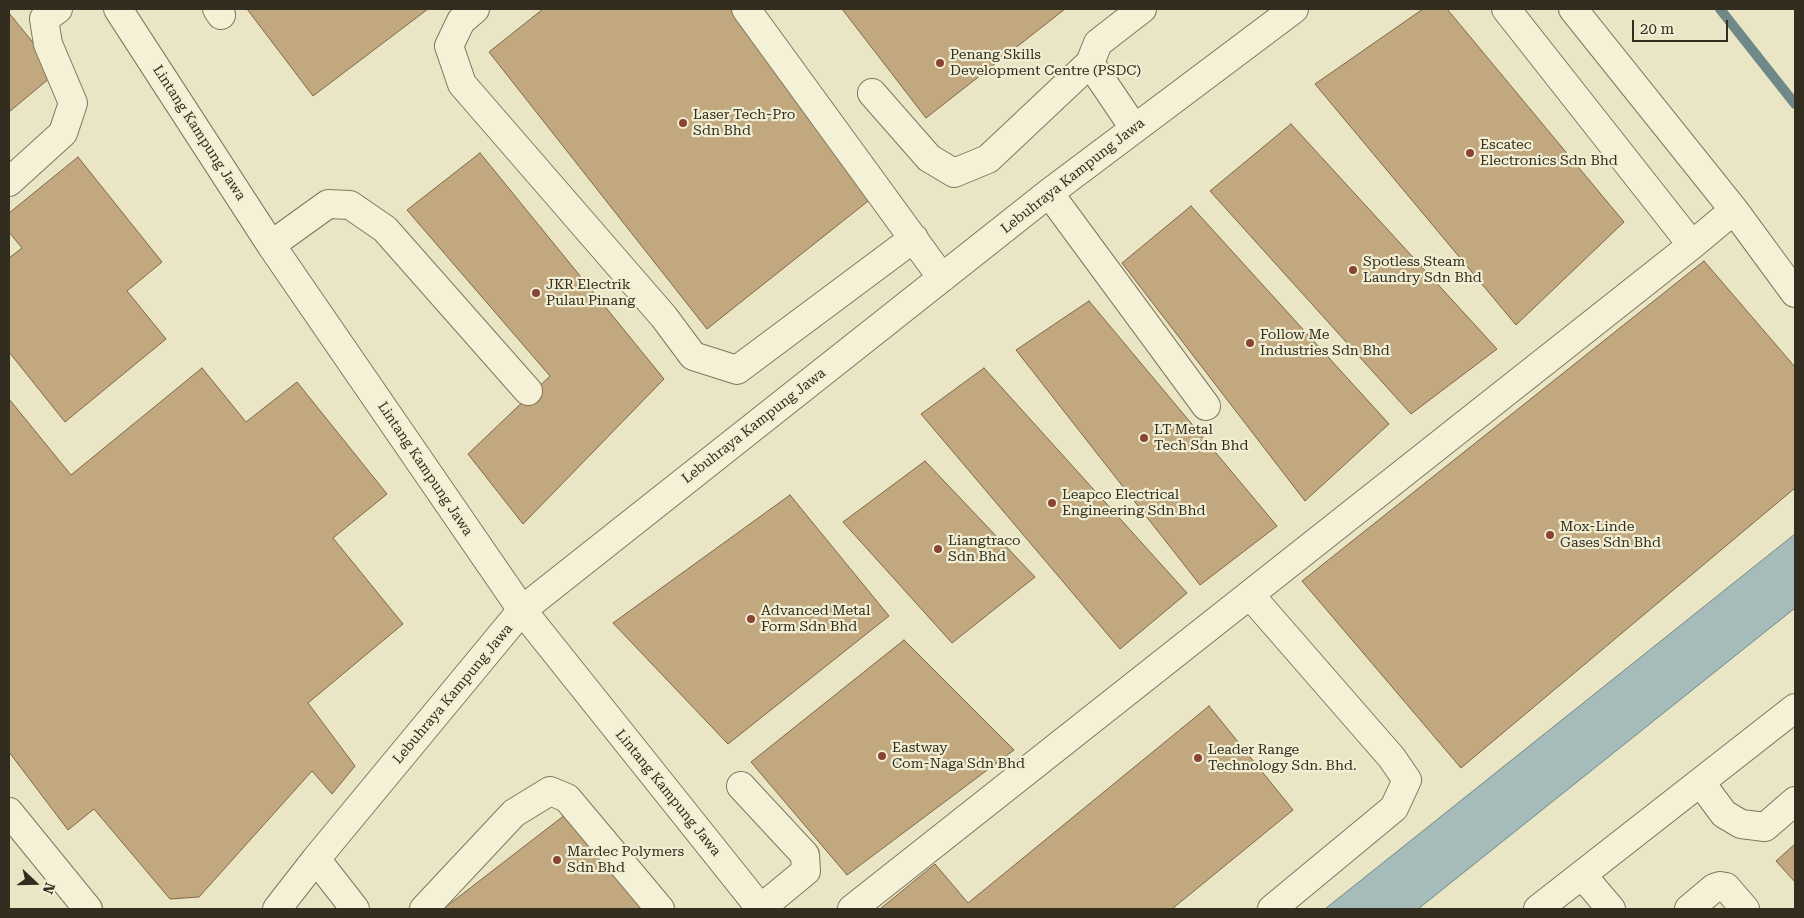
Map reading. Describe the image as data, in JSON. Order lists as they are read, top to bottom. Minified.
{"streets":{"street":["Lintang Kampung Jawa","Lebuhraya Kampung Jawa"]},"crossings":[["Lintang Kampung Jawa","Lebuhraya Kampung Jawa"]],"places":["Penang Skills Development Centre (PSDC)","Laser Tech-Pro Sdn Bhd","Escatec Electronics Sdn Bhd","Spotless Steam Laundry Sdn Bhd","JKR Electrik Pulau Pinang","Follow Me Industries Sdn Bhd","LT Metal Tech Sdn Bhd","Leapco Electrical Engineering Sdn Bhd","Mox-Linde Gases Sdn Bhd","Liangtraco Sdn Bhd","Advanced Metal Form Sdn Bhd","Eastway Com-Naga Sdn Bhd","Leader Range Technology Sdn. Bhd.","Mardec Polymers Sdn Bhd"],"scale_bar":"20 m","north":"right"}
